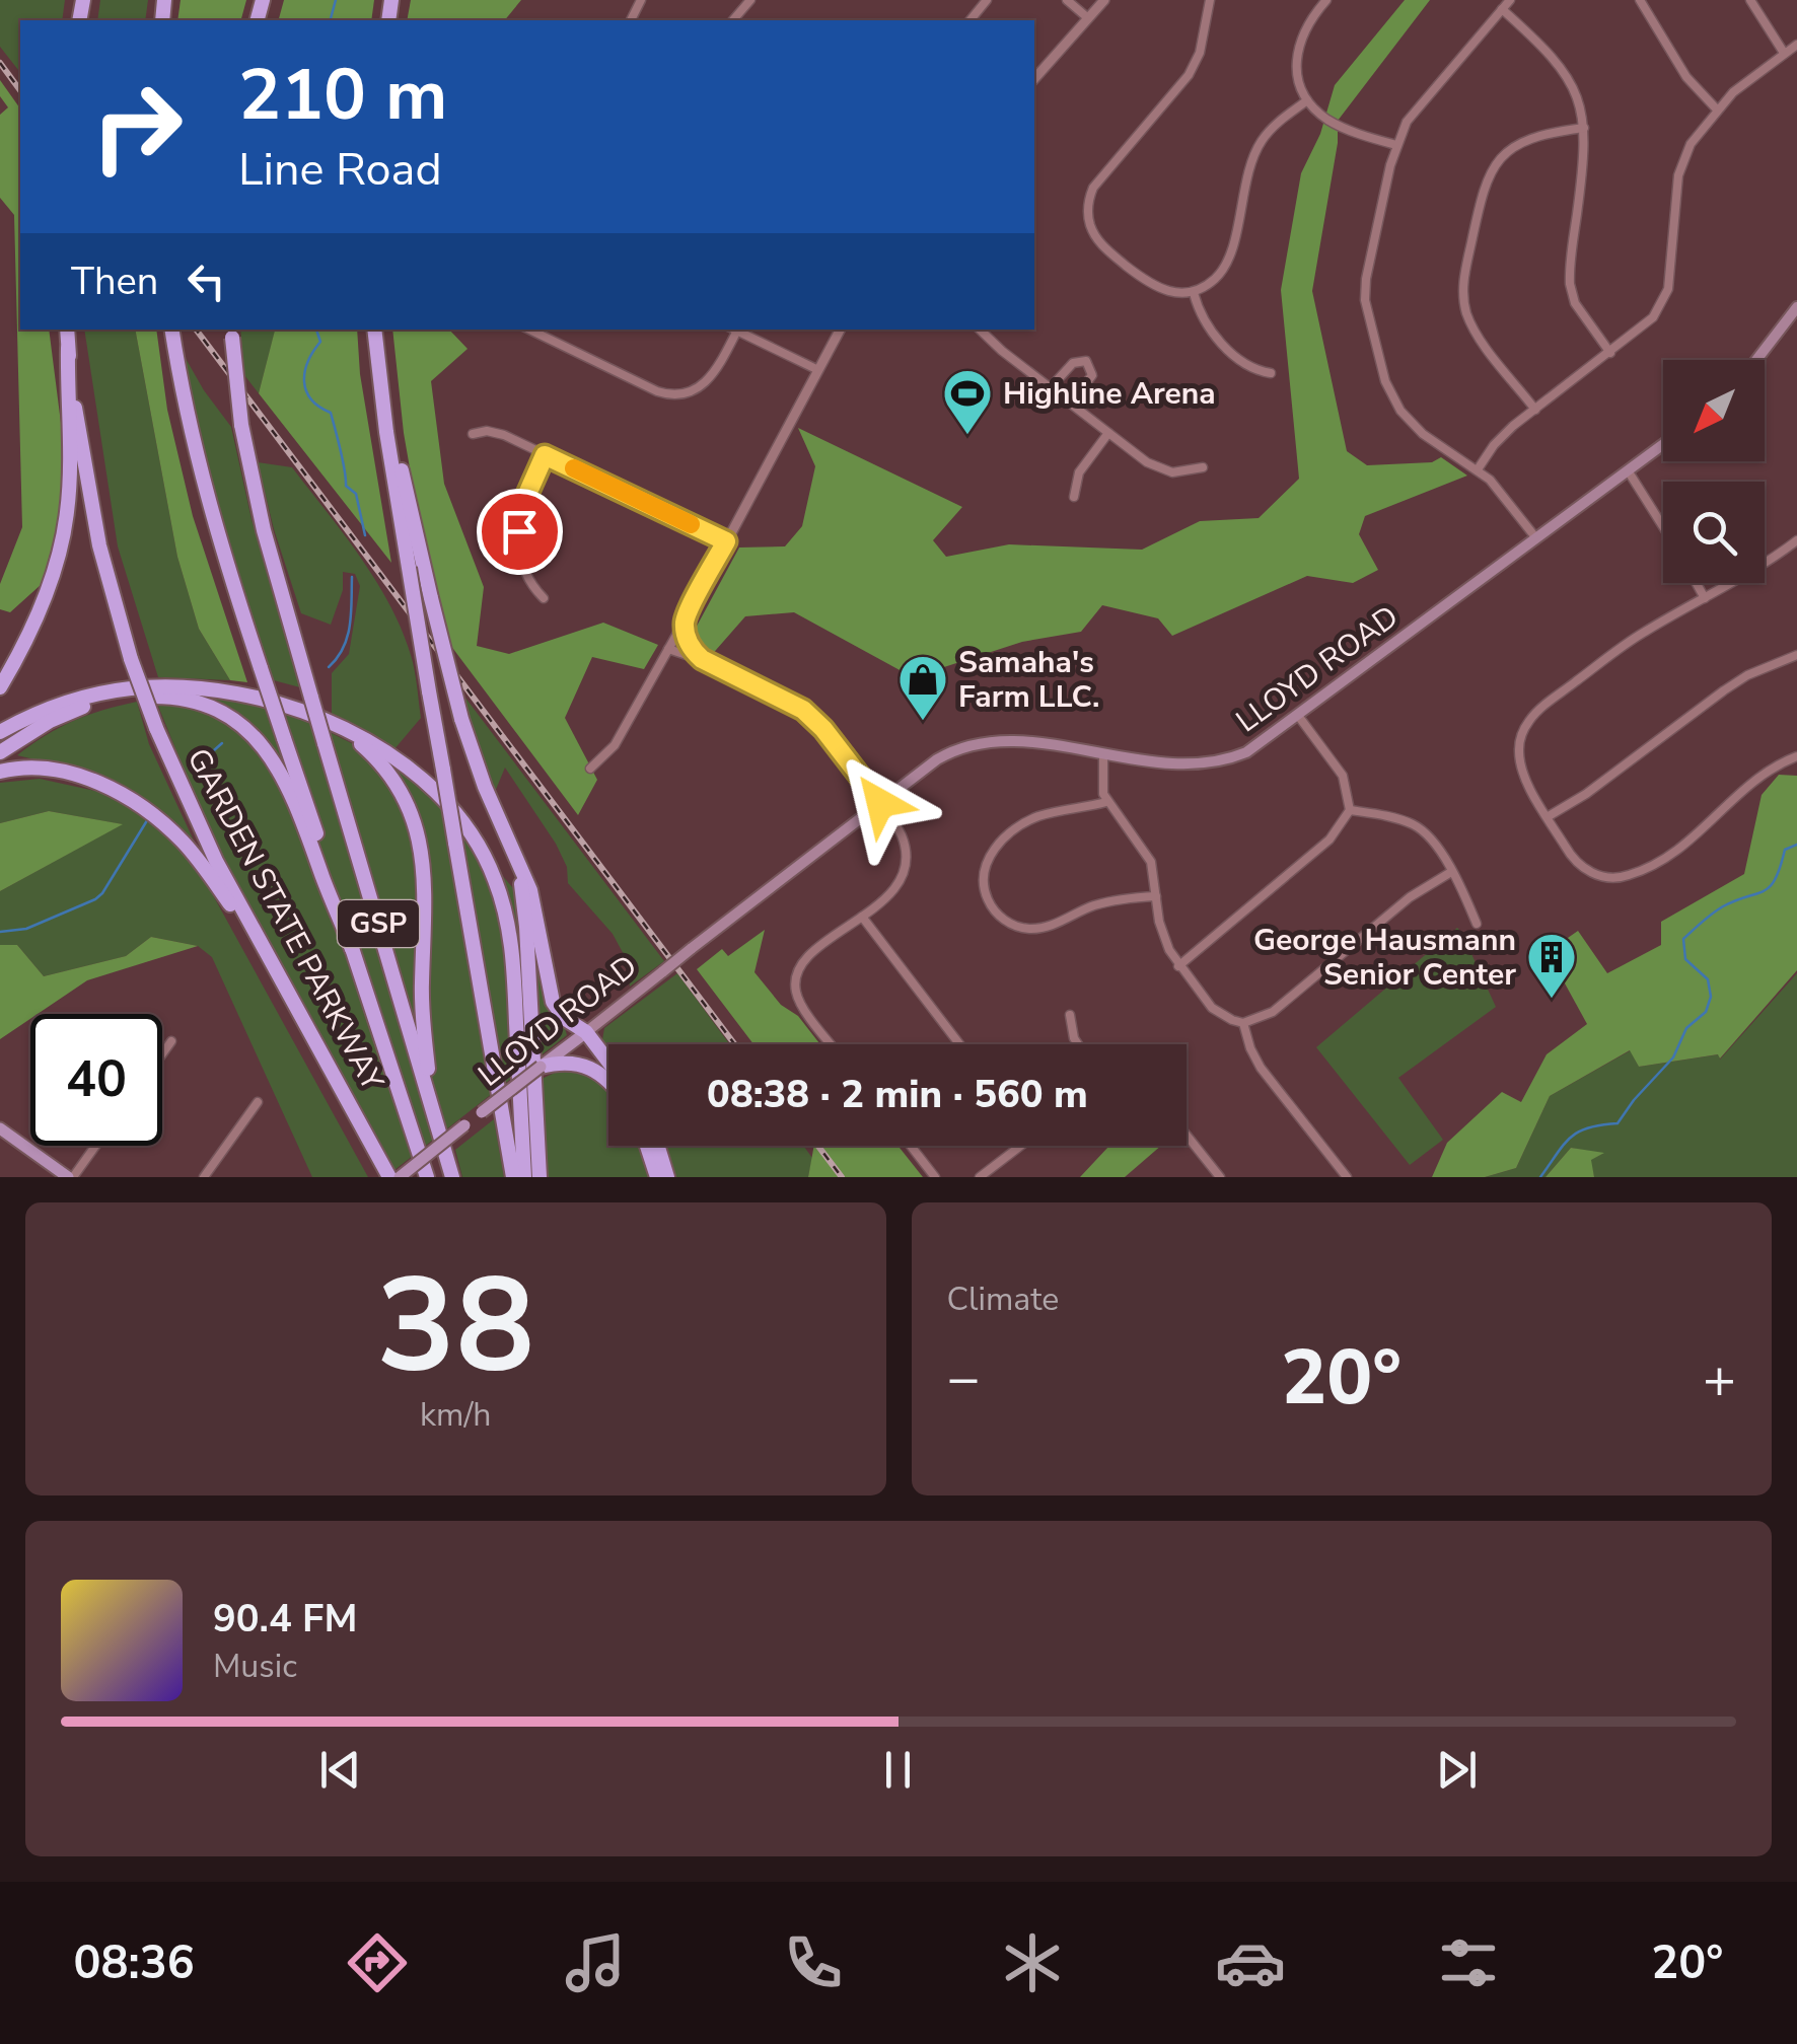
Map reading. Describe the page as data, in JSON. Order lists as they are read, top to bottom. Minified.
{"streets":{"highway":["GARDEN STATE PARKWAY","GSP"],"main road":["LLOYD ROAD"]},"places":{"sports":["Highline Arena"],"shop":["Samaha's Farm LLC."],"building":["George Hausmann Senior Center"]},"north":"bottom left","page":{"turn":["210 m","Line Road"],"then":"Then","limit":"40","trip":"08:38 · 2 min · 560 m","tile":[["38","km/h"],"Climate"],"heat":["−","20°","+"],"song":["90.4 FM","Music"],"tabs":["08:36","20°"]}}
